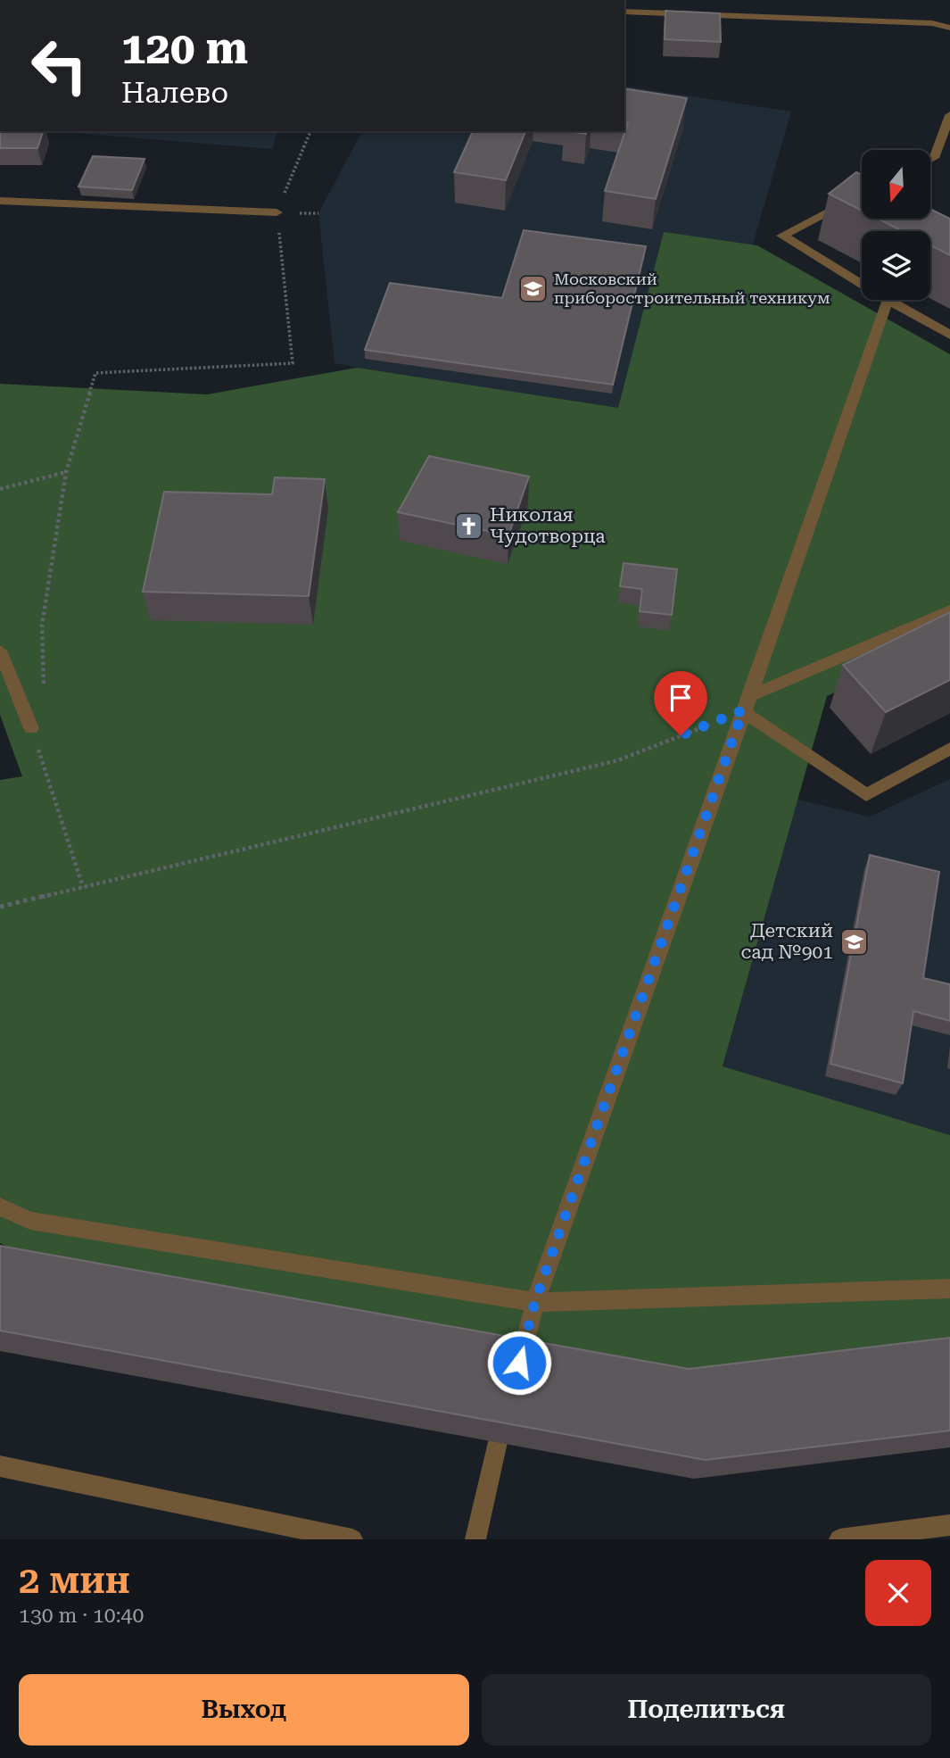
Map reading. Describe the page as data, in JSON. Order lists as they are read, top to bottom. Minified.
{"places":{"school or university":["Московский приборостроительный техникум","Детский сад №901"],"church":["Николая Чудотворца"]},"north":"bottom","page":{"turn":["120 m","Налево"],"heading":["2 мин","130 m · 10:40"],"buttons":["Выход","Поделиться"]}}
